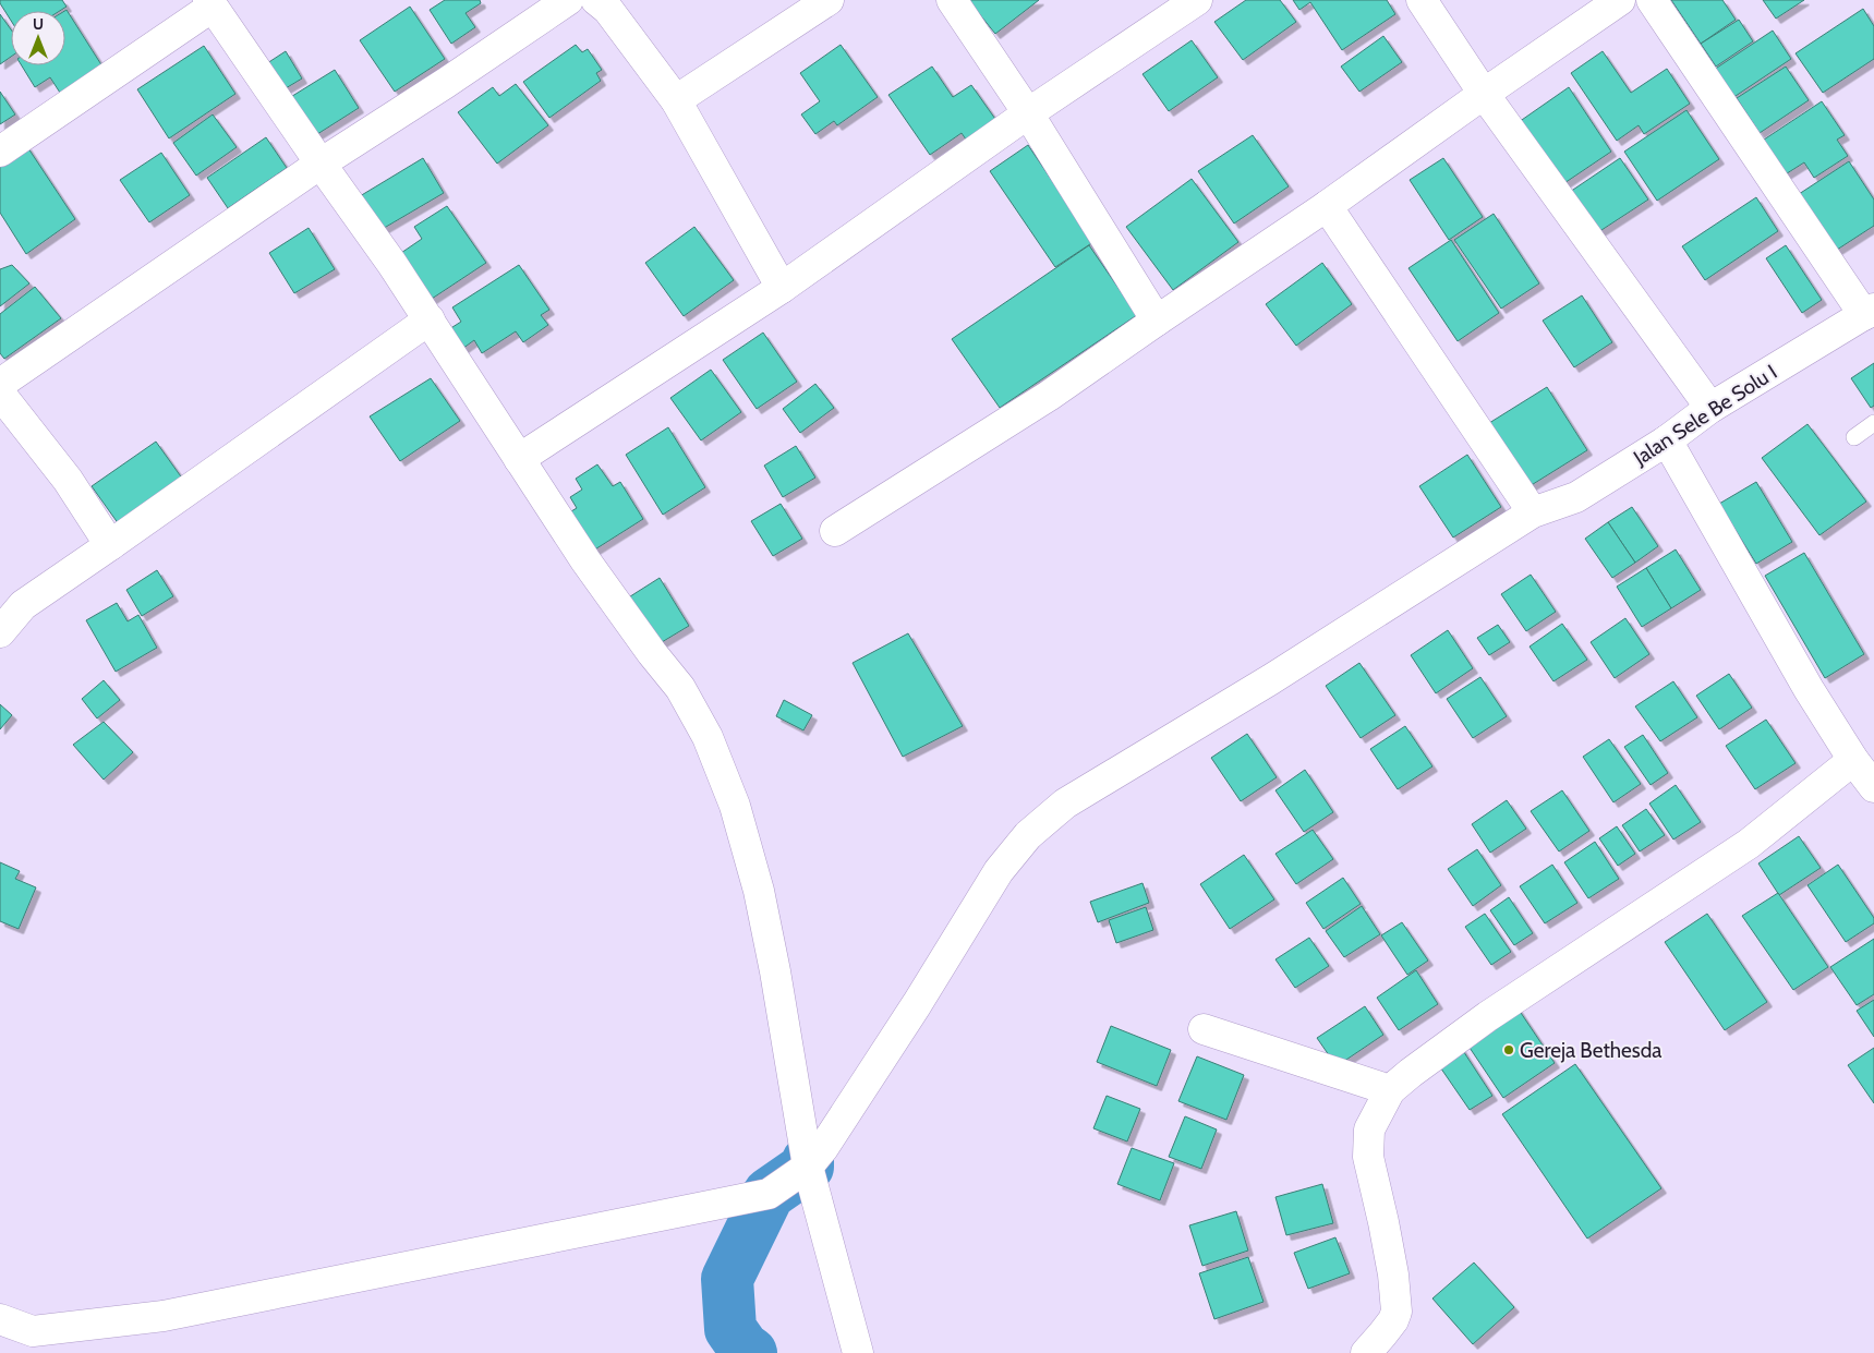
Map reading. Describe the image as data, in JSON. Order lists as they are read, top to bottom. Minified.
{"streets":{"street":["Jalan Sele Be Solu I"]},"places":["Gereja Bethesda"],"north":"top"}
